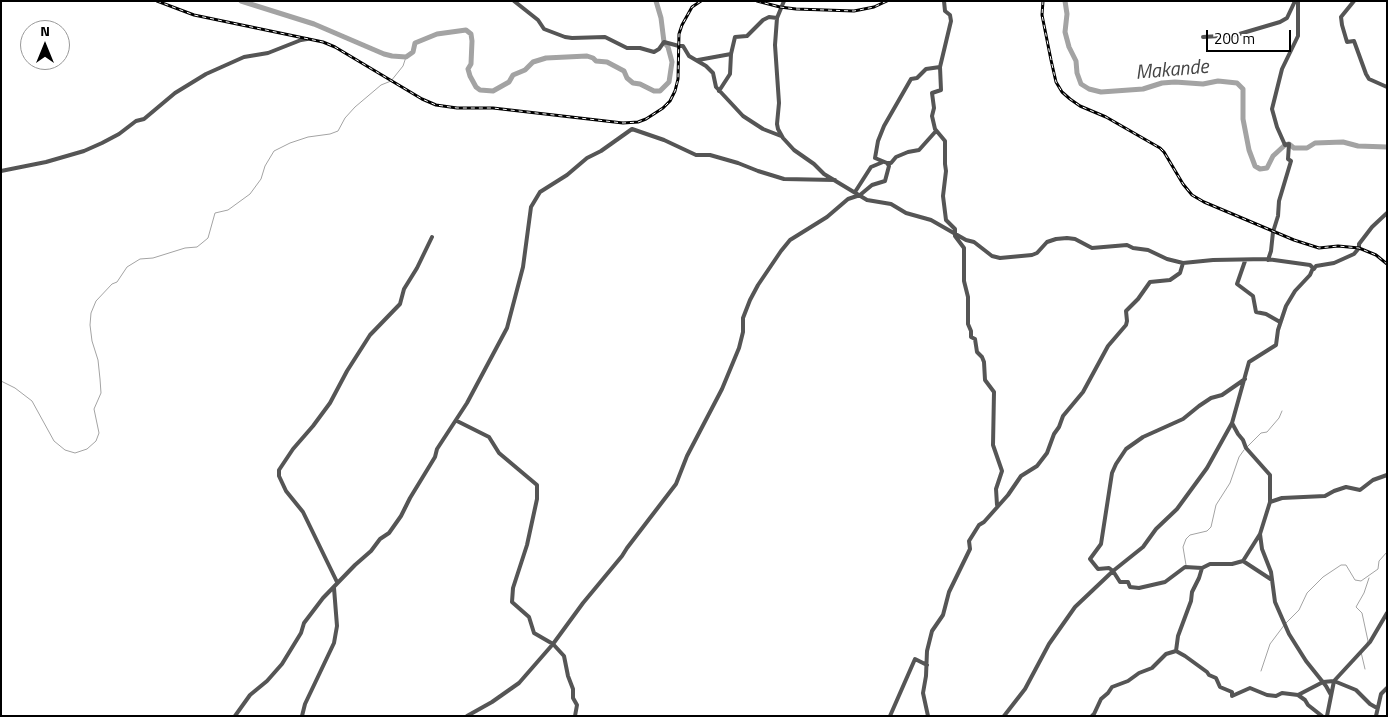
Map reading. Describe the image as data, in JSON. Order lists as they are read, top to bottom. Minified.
{"water":["Makande"],"scale_bar":"200 m","north":"top"}
